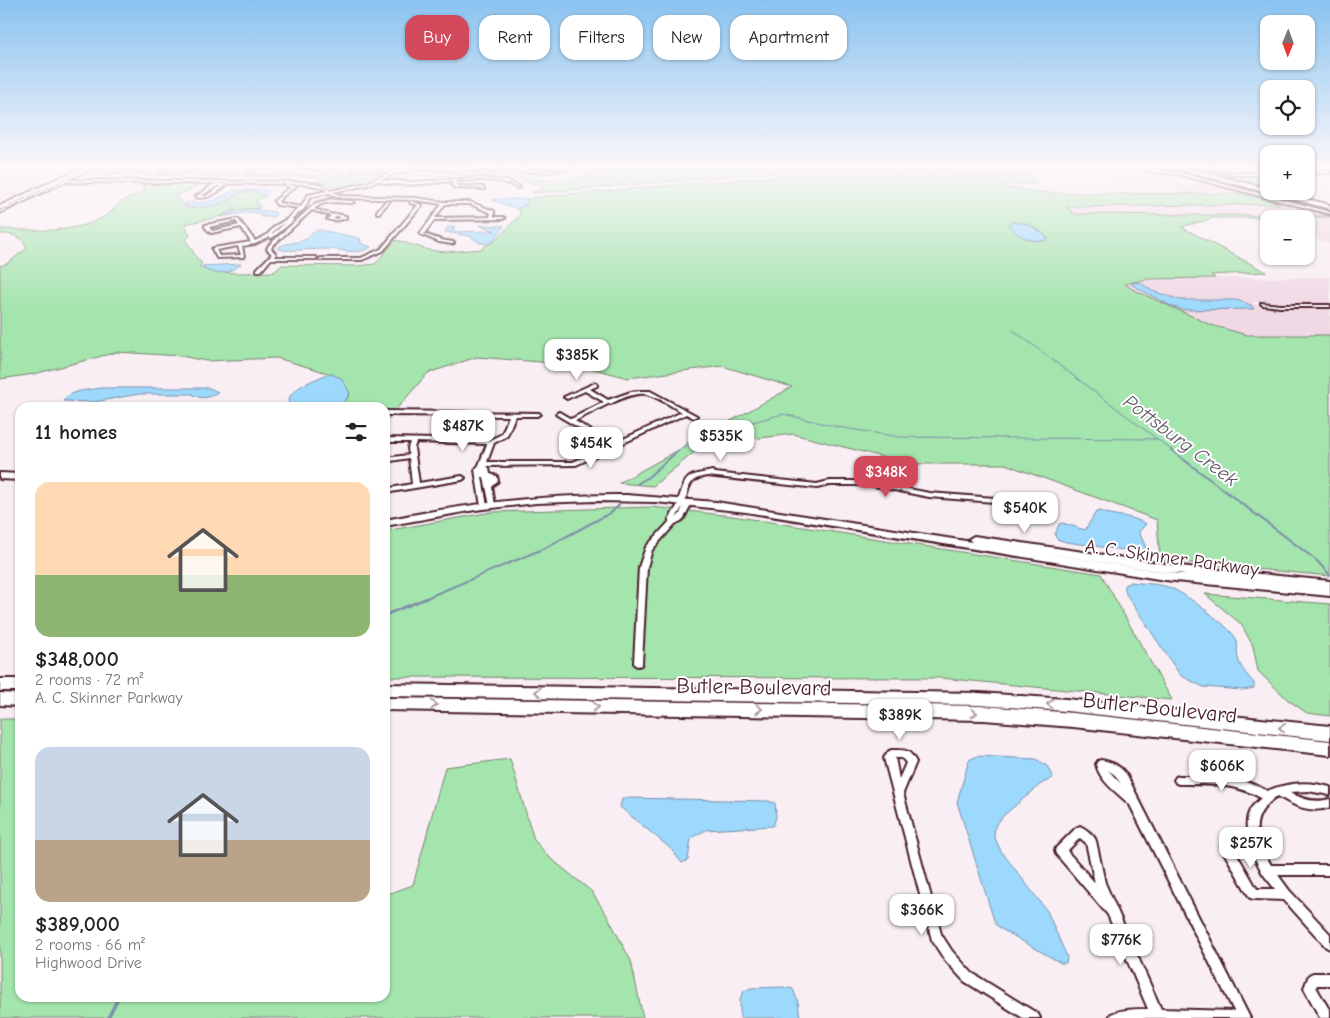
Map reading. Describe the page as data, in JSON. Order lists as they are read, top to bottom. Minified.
{"streets":{"highway":["Butler Boulevard"],"main road":["A. C. Skinner Parkway"]},"water":["Pottsburg Creek"],"north":"bottom","page":{"map_buttons":["+","−"],"chip":["Buy","Rent","Filters","New","Apartment"],"price":["$385K","$487K","$535K","$454K","$348K","$540K","$389K","$606K","$257K","$366K","$776K"],"heading":"11 homes","list":[{"name":"$348,000","note":"2 rooms · 72 m² · A. C. Skinner Parkway"},{"name":"$389,000","note":"2 rooms · 66 m² · Highwood Drive"}]}}
